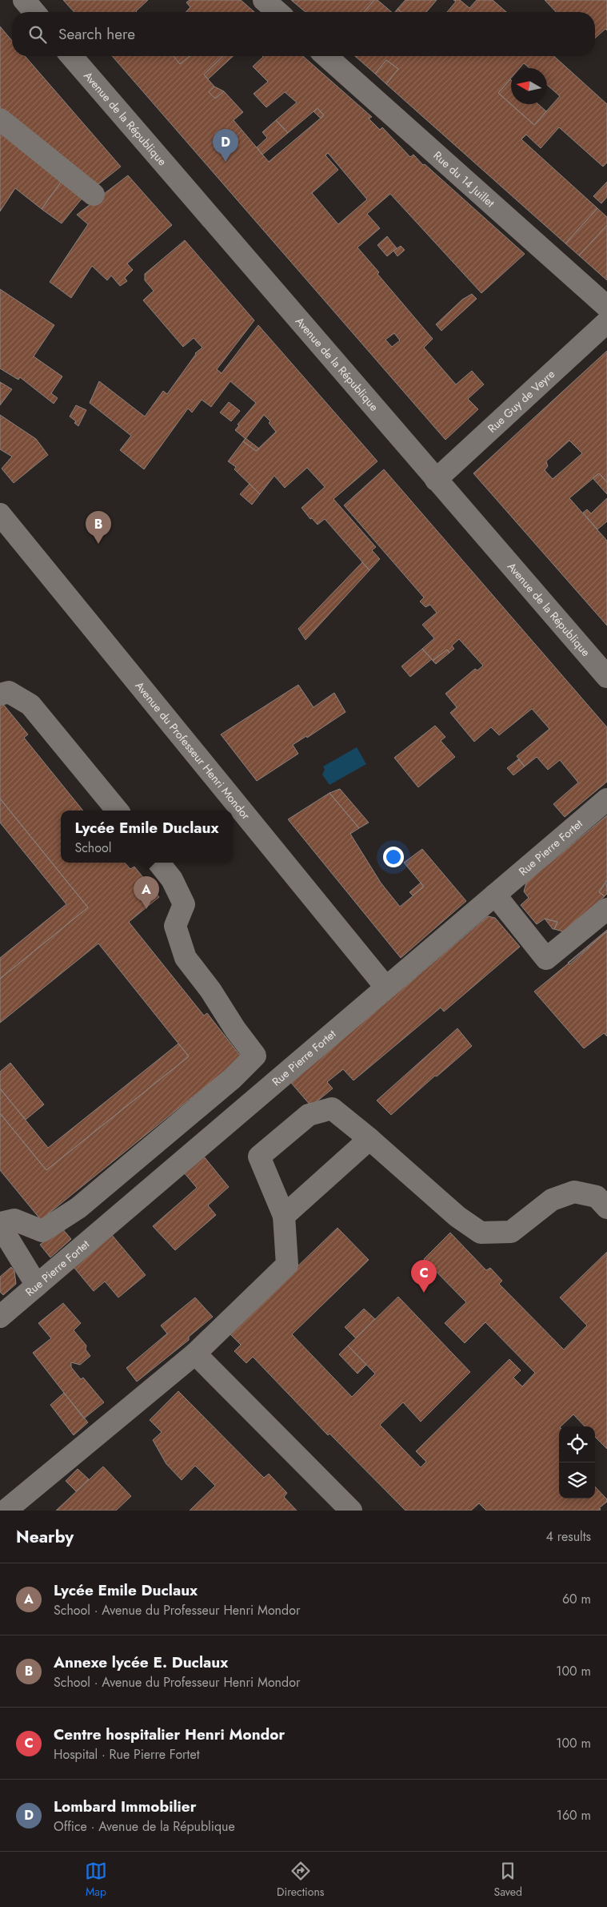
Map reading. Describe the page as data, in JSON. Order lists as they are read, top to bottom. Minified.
{"streets":{"street":["Avenue de la République","Rue du 14 Juillet","Rue Guy de Veyre","Avenue du Professeur Henri Mondor","Rue Pierre Fortet"]},"crossings":[["Avenue de la République","Rue Guy de Veyre"],["Avenue du Professeur Henri Mondor","Rue Pierre Fortet"]],"north":"left","page":{"search":"Search here","pins":["D","B","A","C"],"popup":["Lycée Emile Duclaux","School"],"heading":["Nearby","4 results"],"list":[{"mark":"A","name":"Lycée Emile Duclaux","note":"School · Avenue du Professeur Henri Mondor","value":"60 m"},{"mark":"B","name":"Annexe lycée E. Duclaux","note":"School · Avenue du Professeur Henri Mondor","value":"100 m"},{"mark":"C","name":"Centre hospitalier Henri Mondor","note":"Hospital · Rue Pierre Fortet","value":"100 m"},{"mark":"D","name":"Lombard Immobilier","note":"Office · Avenue de la République","value":"160 m"}],"nav":["Map","Directions","Saved"]}}
